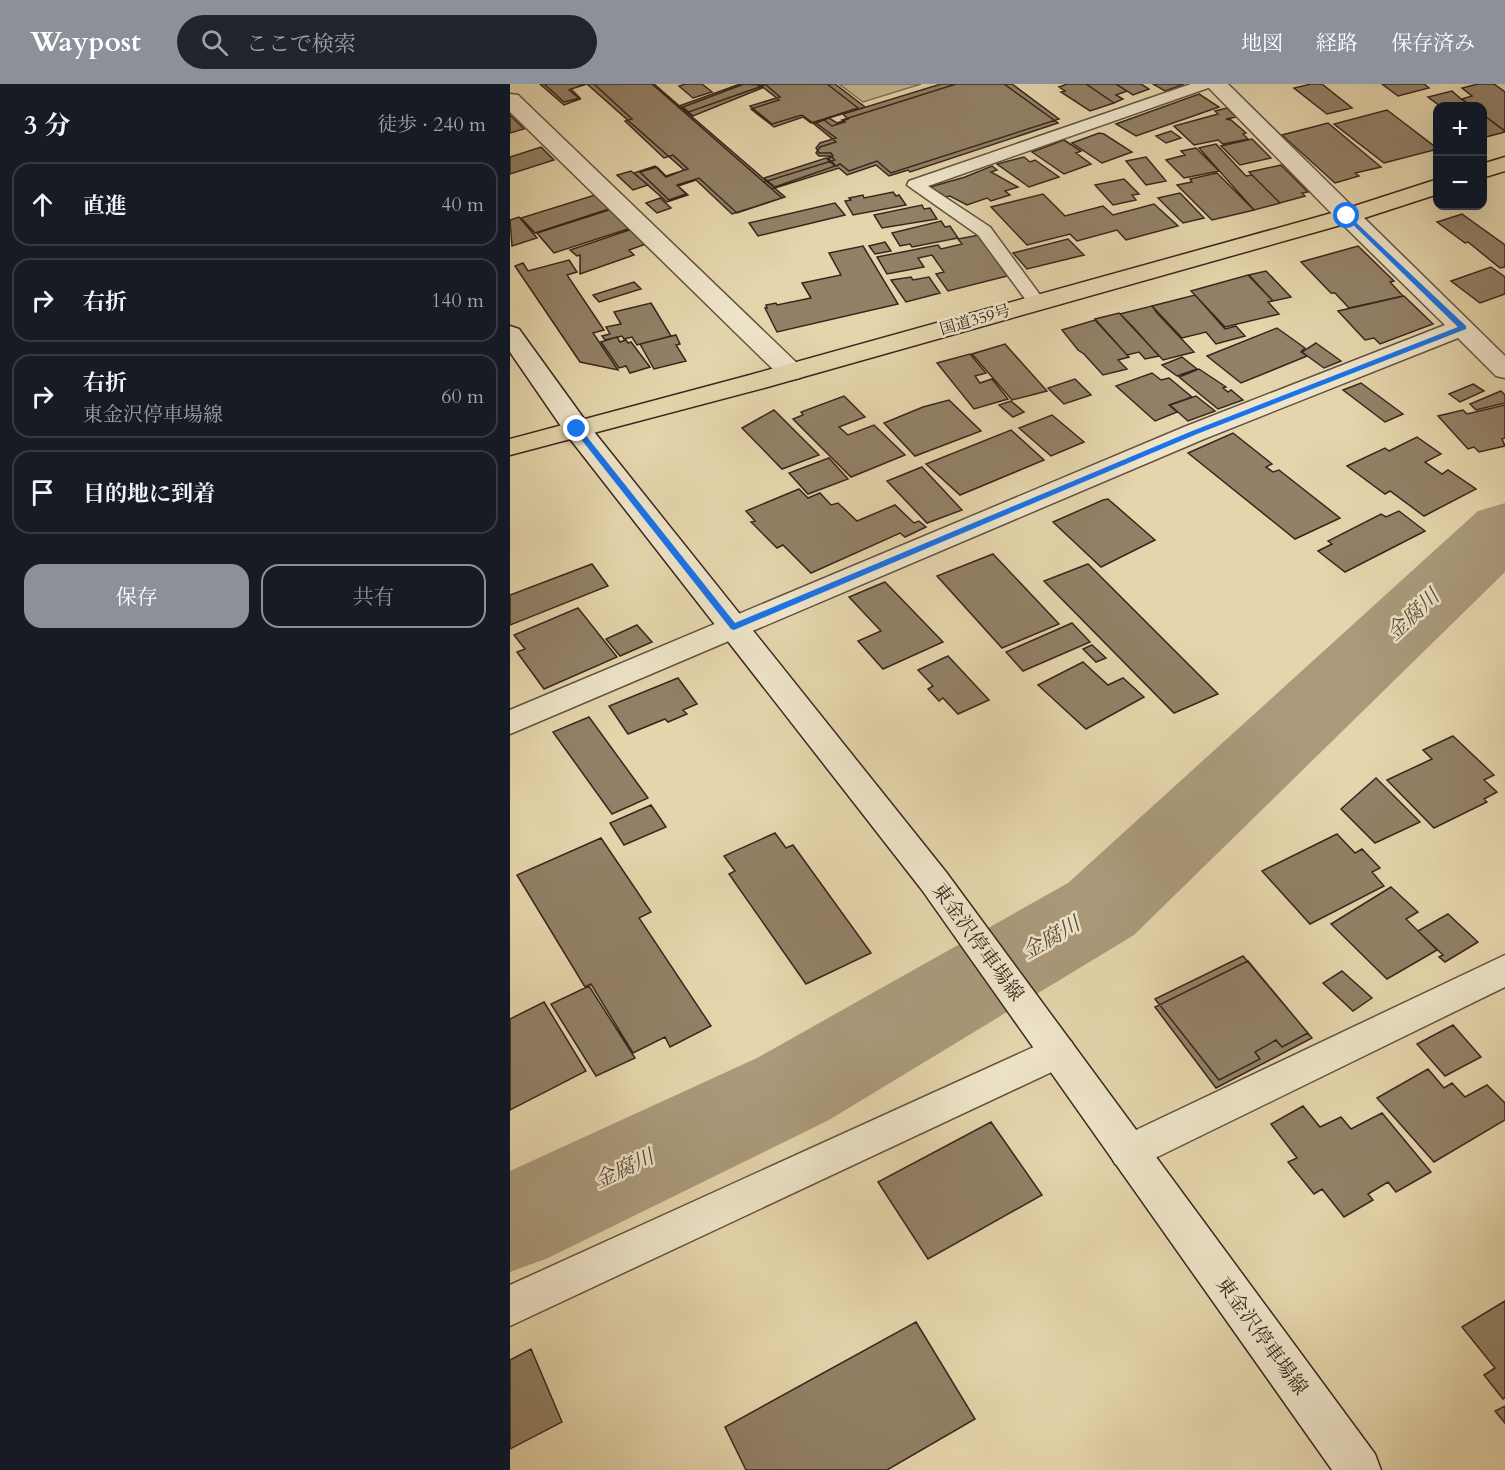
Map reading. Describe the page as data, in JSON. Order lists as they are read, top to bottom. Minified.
{"streets":{"highway":["国道359号"],"street":["東金沢停車場線"]},"crossings":[["国道359号","東金沢停車場線"]],"water":["金腐川"],"page":{"header":"Waypost","search":"ここで検索","nav":["地図","経路","保存済み"],"heading":["3 分","徒歩 · 240 m"],"map_buttons":["+","−"],"list":[["直進","40 m"],["右折","140 m"],["右折","東金沢停車場線","60 m"],"目的地に到着"],"buttons":["保存","共有"]}}
